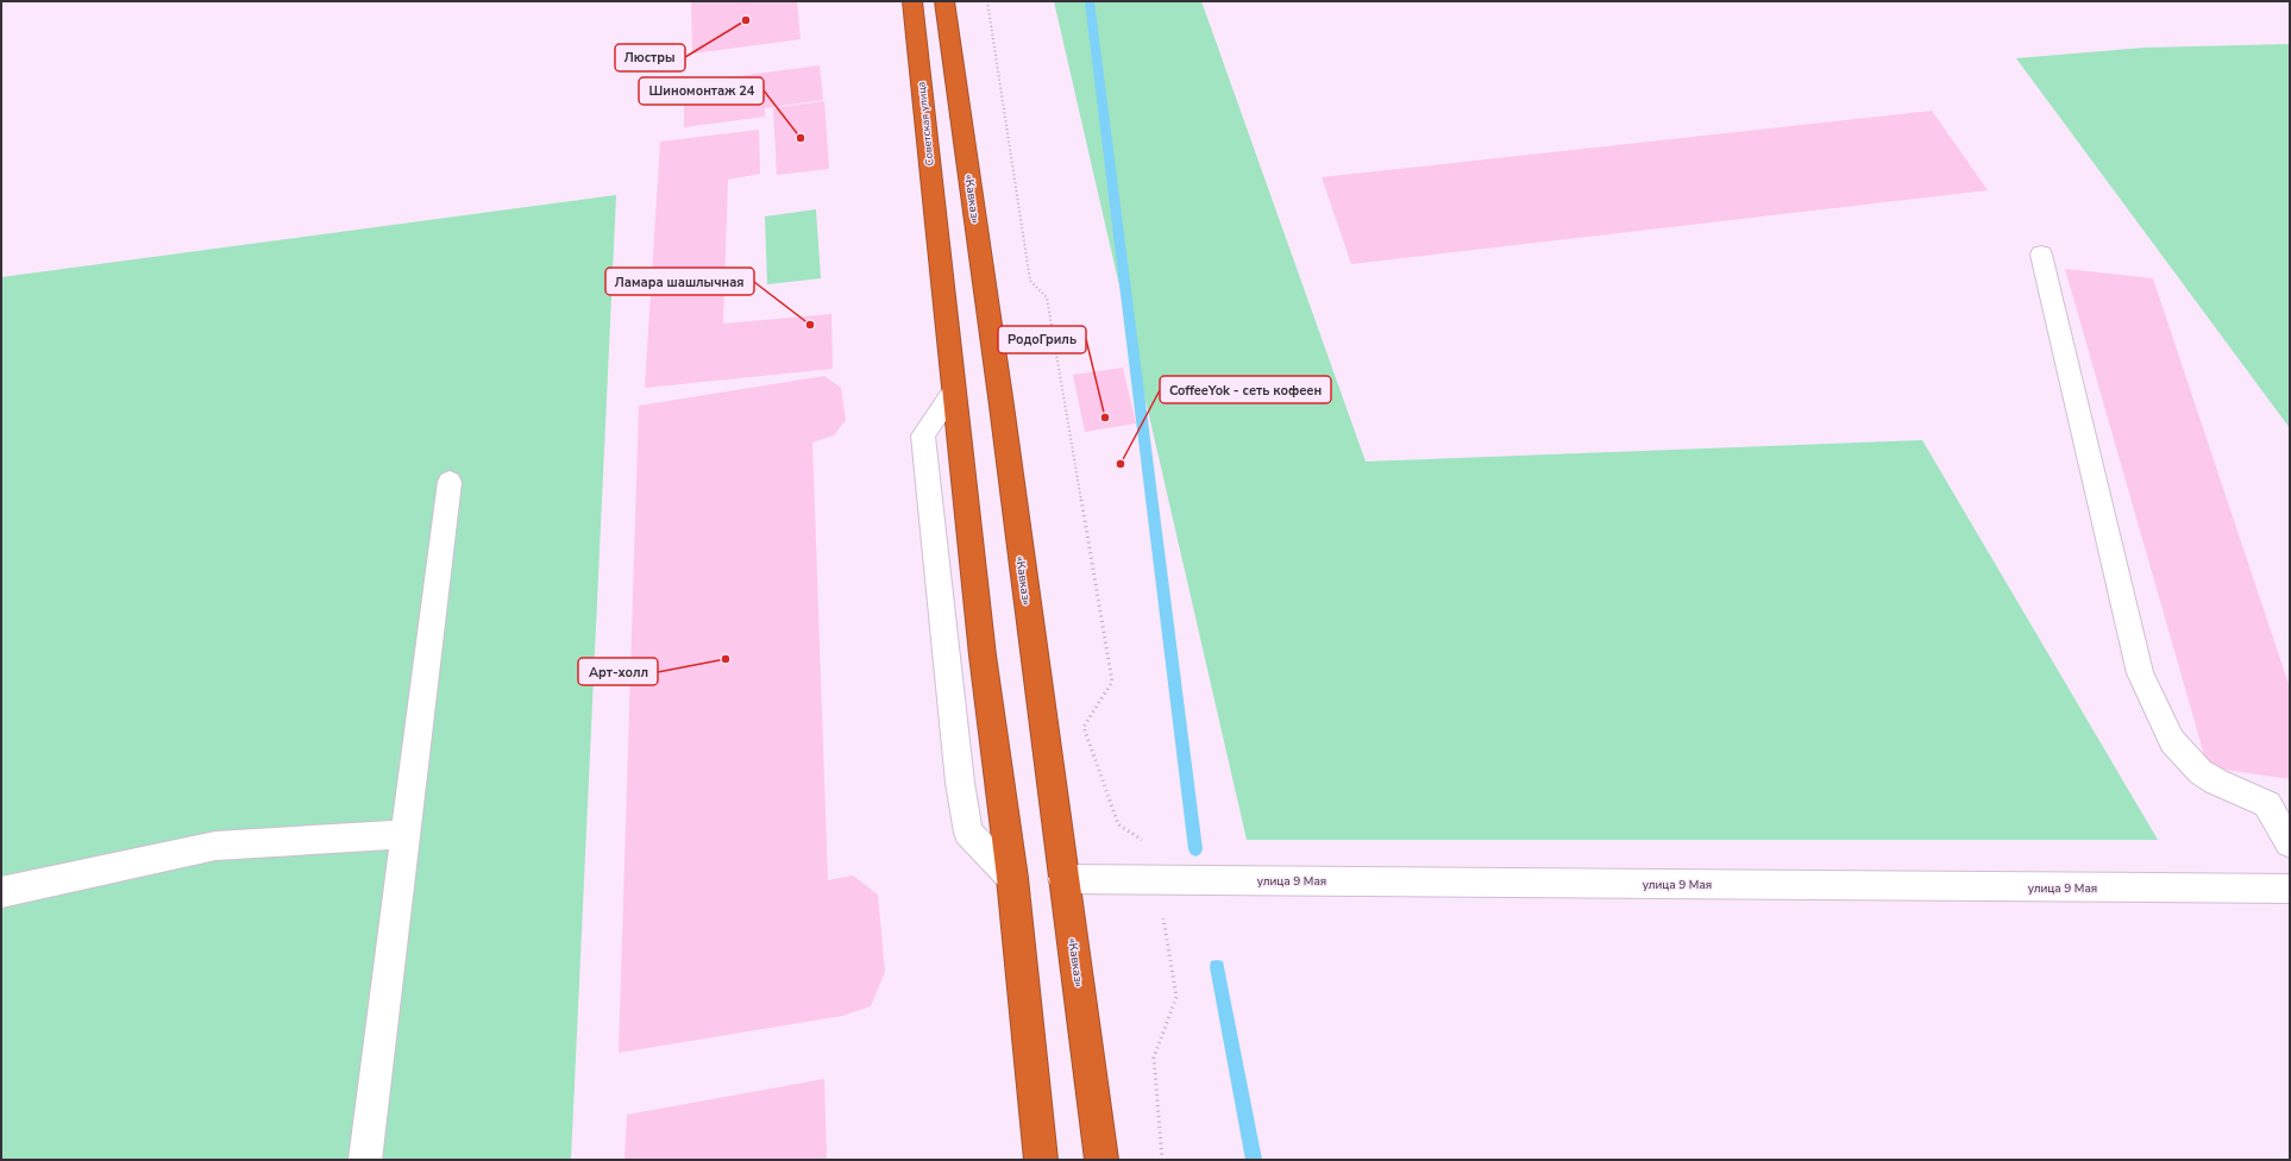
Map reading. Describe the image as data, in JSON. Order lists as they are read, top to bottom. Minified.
{"streets":{"highway":["Советская улица","«Кавказ»"],"street":["улица 9 Мая"]},"crossings":[["«Кавказ»","улица 9 Мая"]],"places":["Люстры","Шиномонтаж 24","Ламара шашлычная","РодоГриль","CoffeeYok - сеть кофеен","Арт-холл"]}
